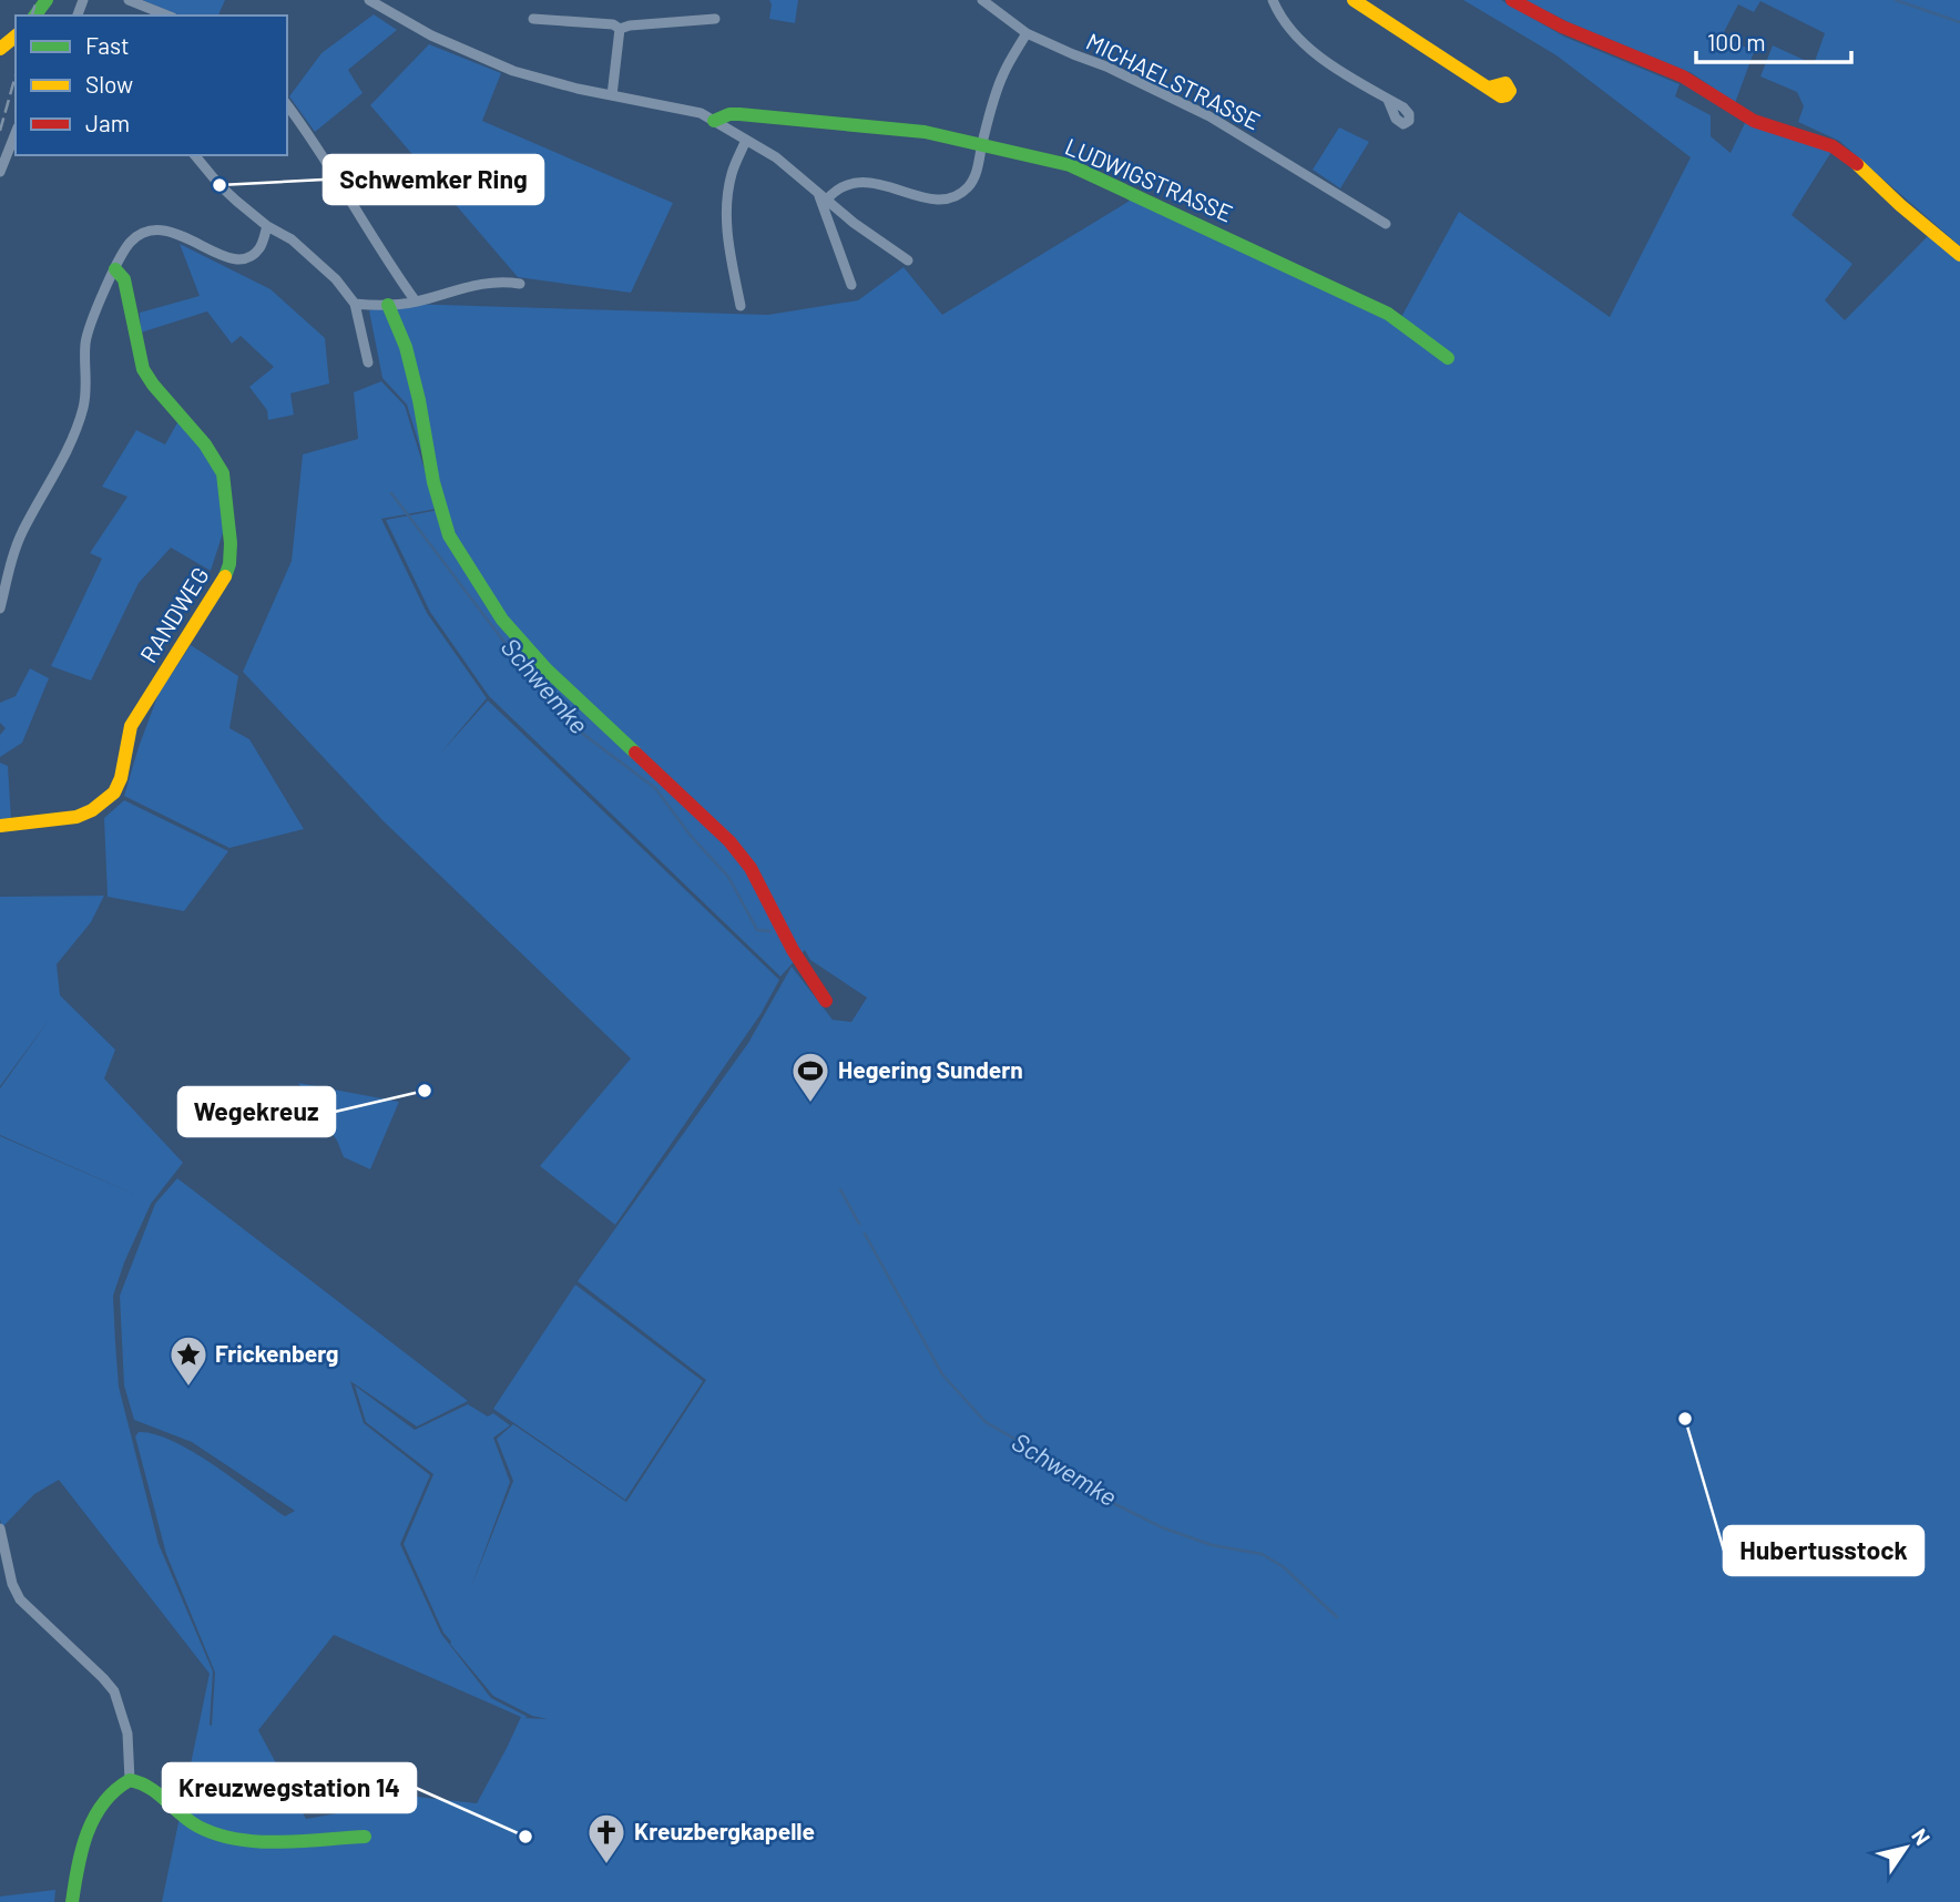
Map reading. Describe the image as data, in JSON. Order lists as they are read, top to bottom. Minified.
{"streets":{"street":["MICHAELSTRASSE","LUDWIGSTRASSE","RANDWEG"]},"water":["Schwemke"],"places":{"other":["Schwemker Ring","Wegekreuz","Hubertusstock","Kreuzwegstation 14"],"sports":["Hegering Sundern"],"place":["Frickenberg"],"church":["Kreuzbergkapelle"]},"legend":["Fast","Slow","Jam"],"scale_bar":"100 m","north":"top right"}
